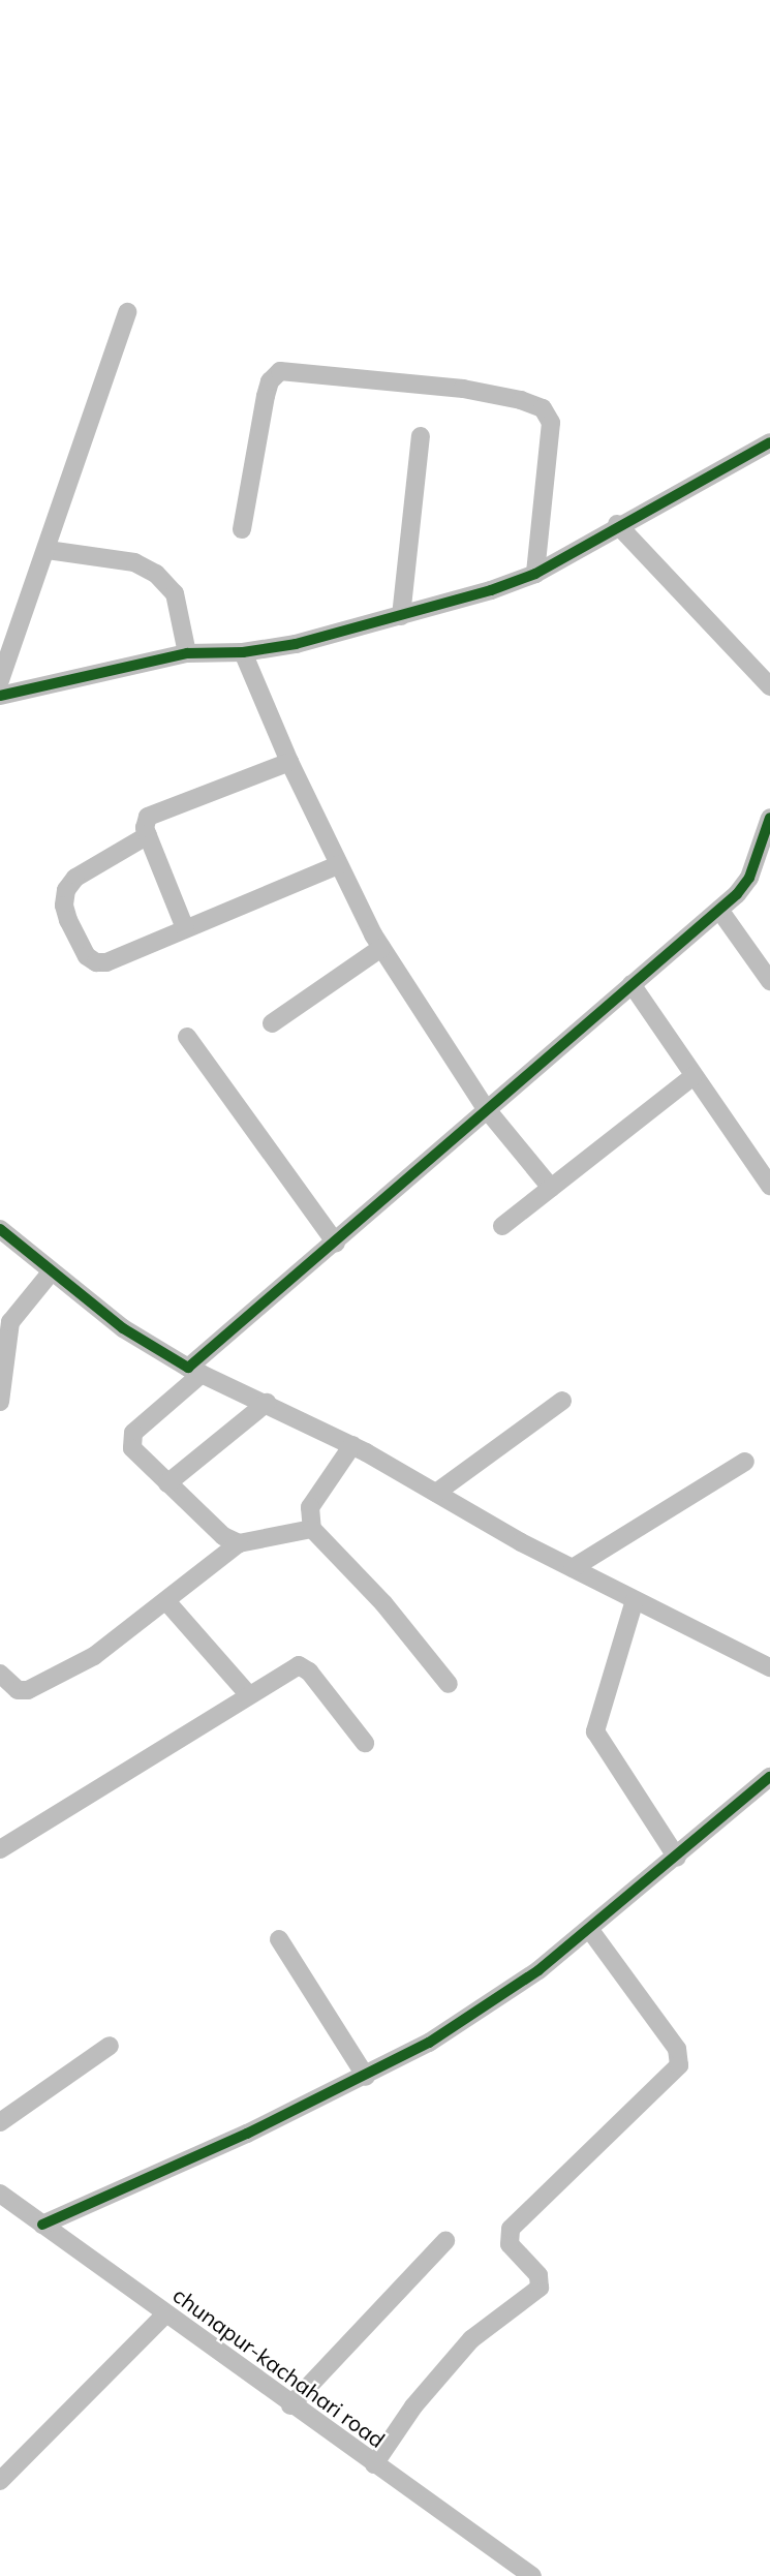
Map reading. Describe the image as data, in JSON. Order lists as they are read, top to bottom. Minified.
{"streets":{"street":["chunapur-kachahari road"]}}
